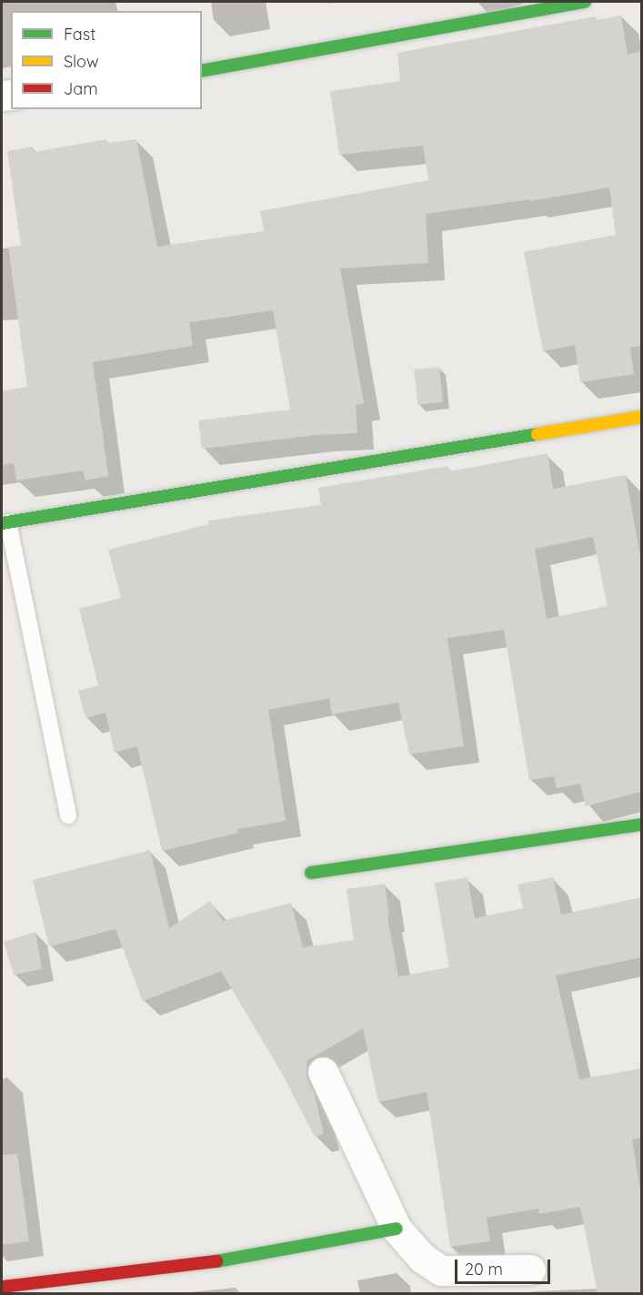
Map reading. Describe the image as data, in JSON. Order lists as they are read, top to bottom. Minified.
{"legend":["Fast","Slow","Jam"],"scale_bar":"20 m"}
